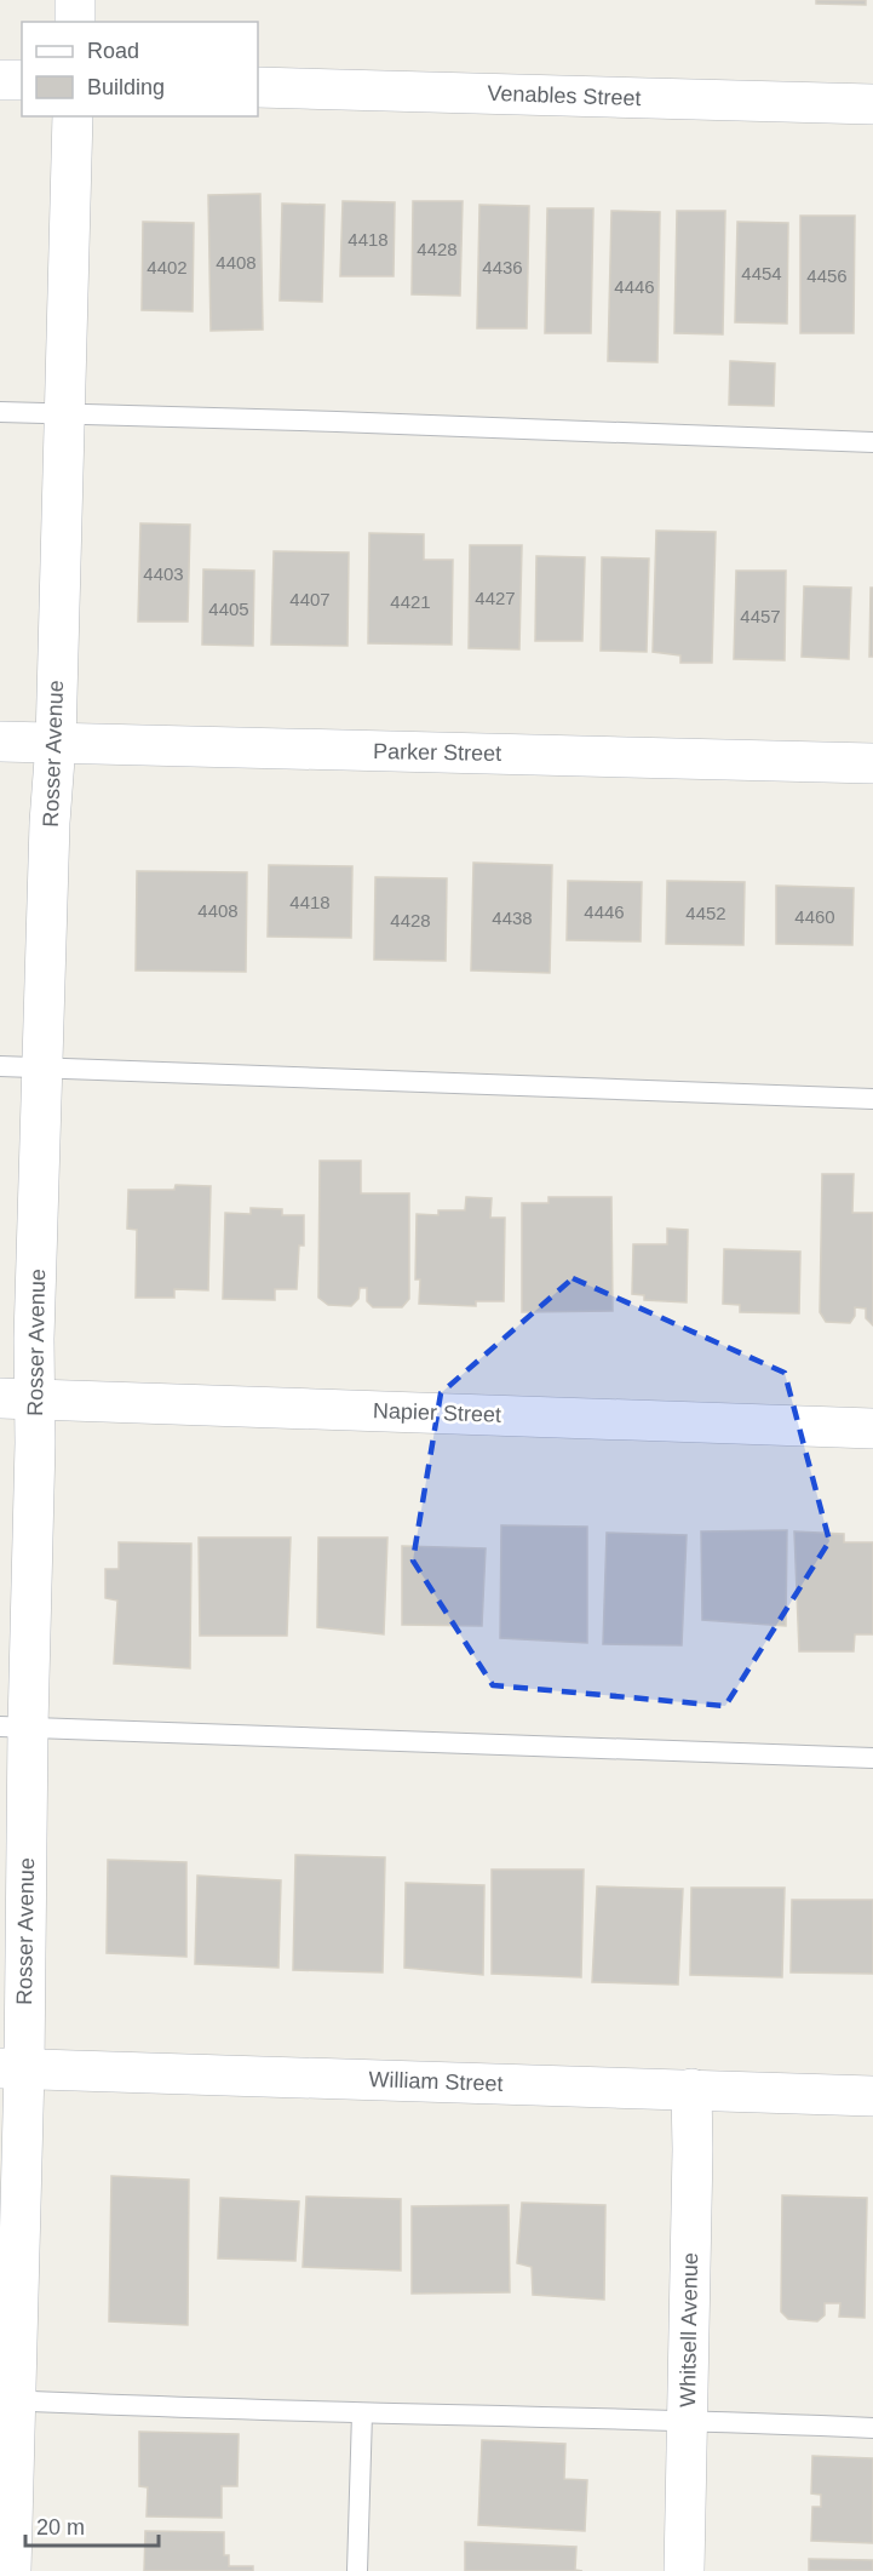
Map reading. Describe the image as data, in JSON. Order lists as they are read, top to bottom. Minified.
{"streets":{"street":["Venables Street","Parker Street","Rosser Avenue","Napier Street","William Street","Whitsell Avenue"]},"crossings":[["Parker Street","Rosser Avenue"],["Rosser Avenue","Napier Street"],["Rosser Avenue","William Street"],["William Street","Whitsell Avenue"]],"house_numbers":["4418","4428","4408","4402","4436","4454","4456","4446","4403","4427","4407","4421","4405","4457","4418","4408","4446","4452","4460","4438","4428"],"legend":["Road","Building"],"scale_bar":"20 m"}
